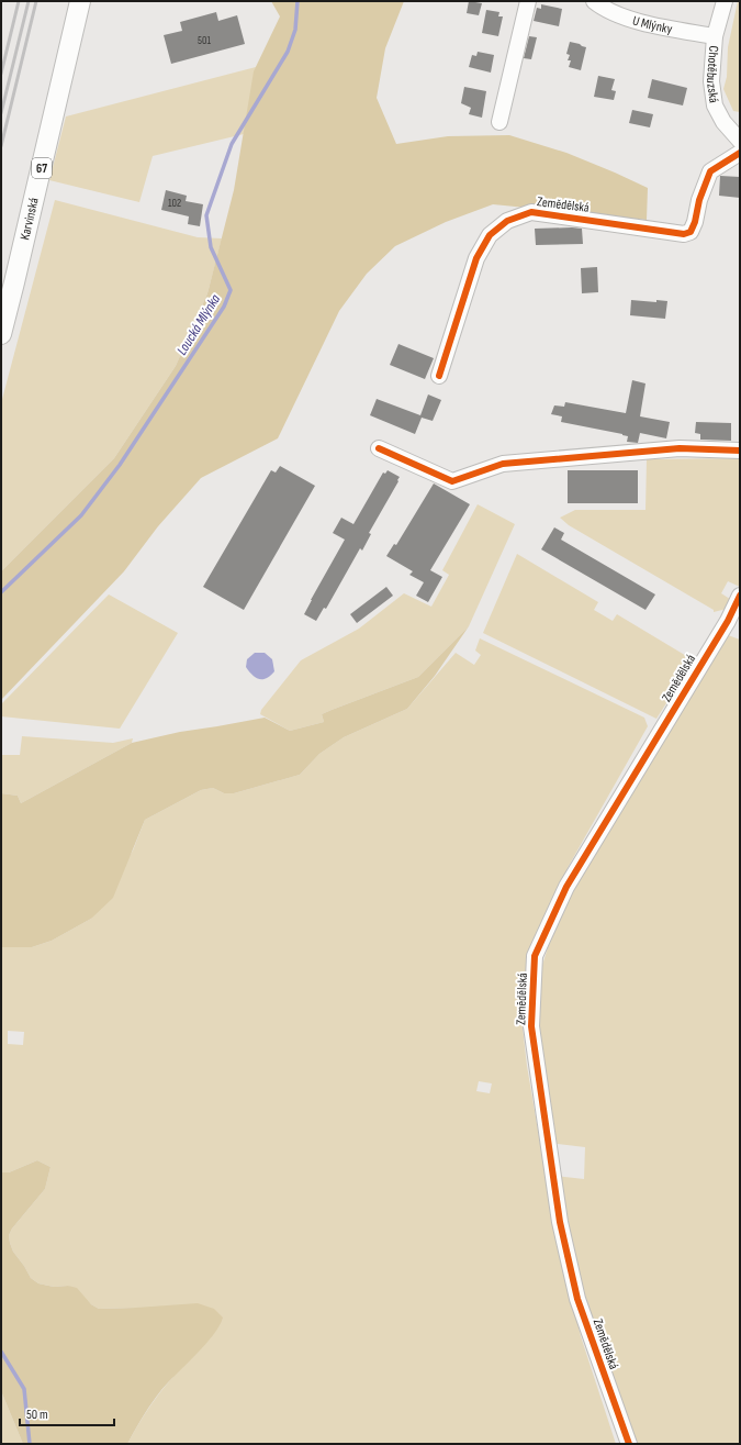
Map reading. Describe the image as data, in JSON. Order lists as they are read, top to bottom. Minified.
{"streets":{"main road":["67","Karvinská"],"street":["U Mlýnky","Chotěbuzská","Zemědělská"]},"crossings":[["U Mlýnky","Chotěbuzská"]],"water":["Loucká Mlýnka"],"house_numbers":["501","102"],"scale_bar":"50 m"}
